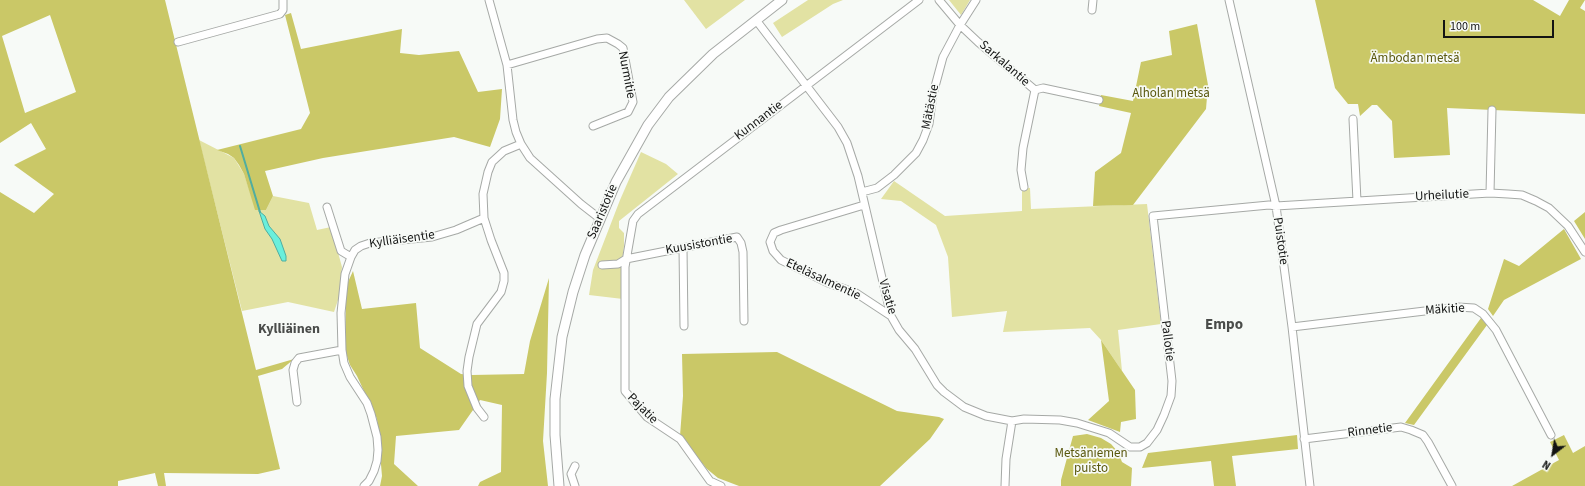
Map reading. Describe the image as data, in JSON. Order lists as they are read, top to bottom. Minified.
{"streets":{"main road":["Saaristotie"],"street":["Sarkalantie","Nurmitie","Mätästie","Kunnantie","Urheilutie","Kylliäisentie","Puistotie","Kuusistontie","Eteläsalmentie","Visatie","Mäkitie","Pallotie","Pajatie","Rinnetie"]},"crossings":[["Sarkalantie","Mätästie"],["Mätästie","Visatie"],["Kunnantie","Kuusistontie"],["Kunnantie","Visatie"],["Kunnantie","Pajatie"],["Urheilutie","Puistotie"],["Urheilutie","Pallotie"],["Saaristotie","Visatie"],["Puistotie","Mäkitie"],["Puistotie","Rinnetie"],["Kuusistontie","Pajatie"],["Eteläsalmentie","Visatie"],["Visatie","Pallotie"]],"districts":["Empo","Kylliäinen"],"parks":["Ämbodan metsä","Alholan metsä","Metsäniemen puisto"],"scale_bar":"100 m","north":"bottom left"}
